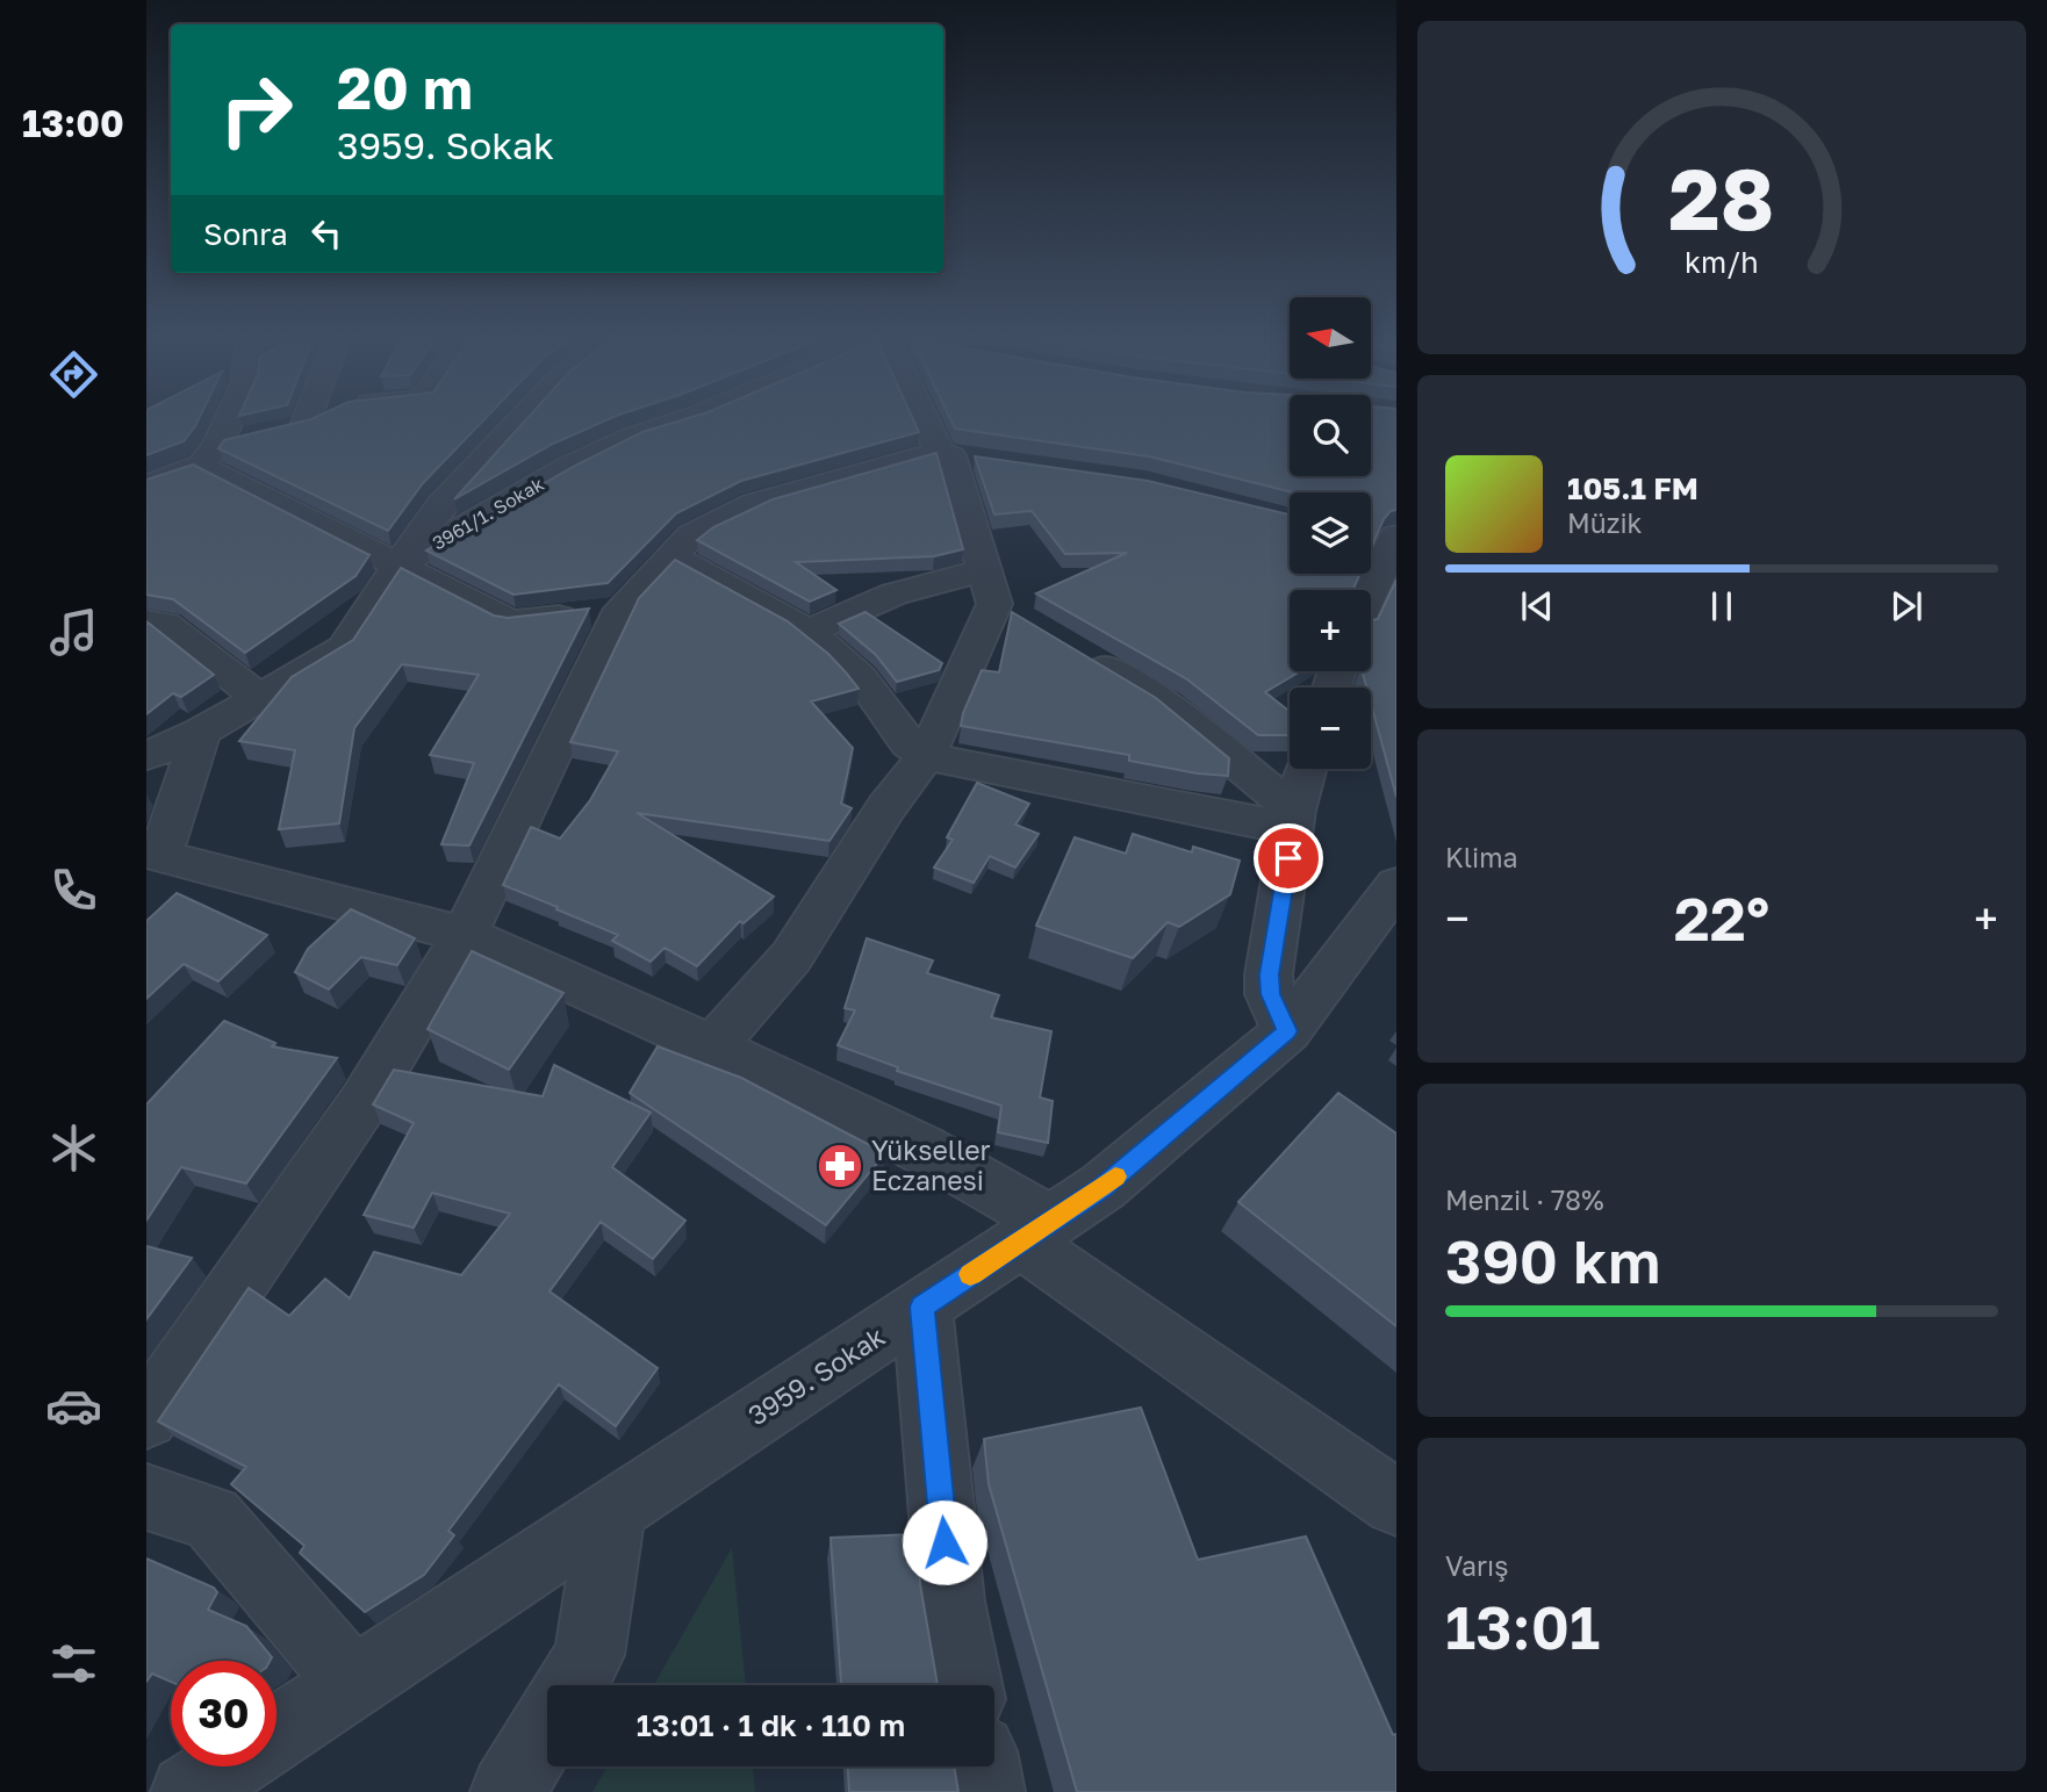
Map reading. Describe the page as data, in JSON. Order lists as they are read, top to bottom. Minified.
{"streets":{"street":["3961/1. Sokak","3959. Sokak"]},"places":{"pharmacy":["Yükseller Eczanesi"]},"north":"left","page":{"tabs":"13:00","turn":["20 m","3959. Sokak"],"then":"Sonra","map_buttons":["+","−"],"song":["105.1 FM","Müzik"],"tile":["Klima",["Menzil · 78%","390 km"],["Varış","13:01"]],"heat":["−","22°","+"],"limit":"30","trip":"13:01 · 1 dk · 110 m","gauge":["28","km/h"]}}
